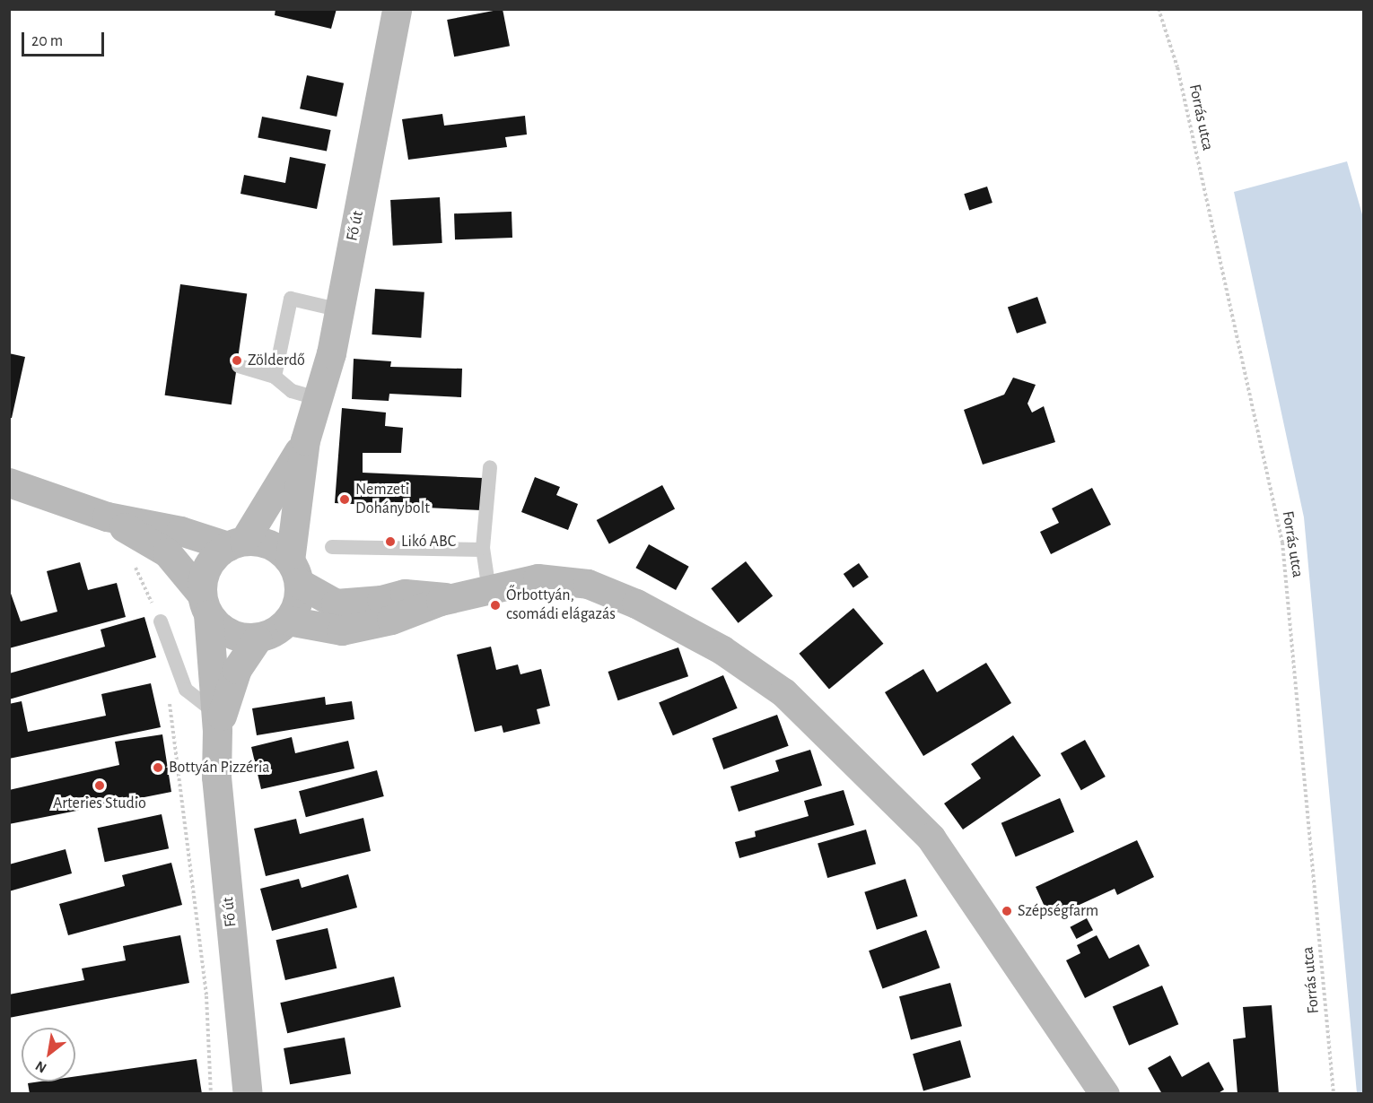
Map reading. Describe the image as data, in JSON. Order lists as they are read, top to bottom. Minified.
{"streets":{"main road":["Fő út"],"path":["Forrás utca"]},"places":["Zölderdő","Nemzeti Dohánybolt","Likó ABC","Őrbottyán, csomádi elágazás","Bottyán Pizzéria","Arteries Studio","Szépségfarm"],"scale_bar":"20 m","north":"bottom left"}
